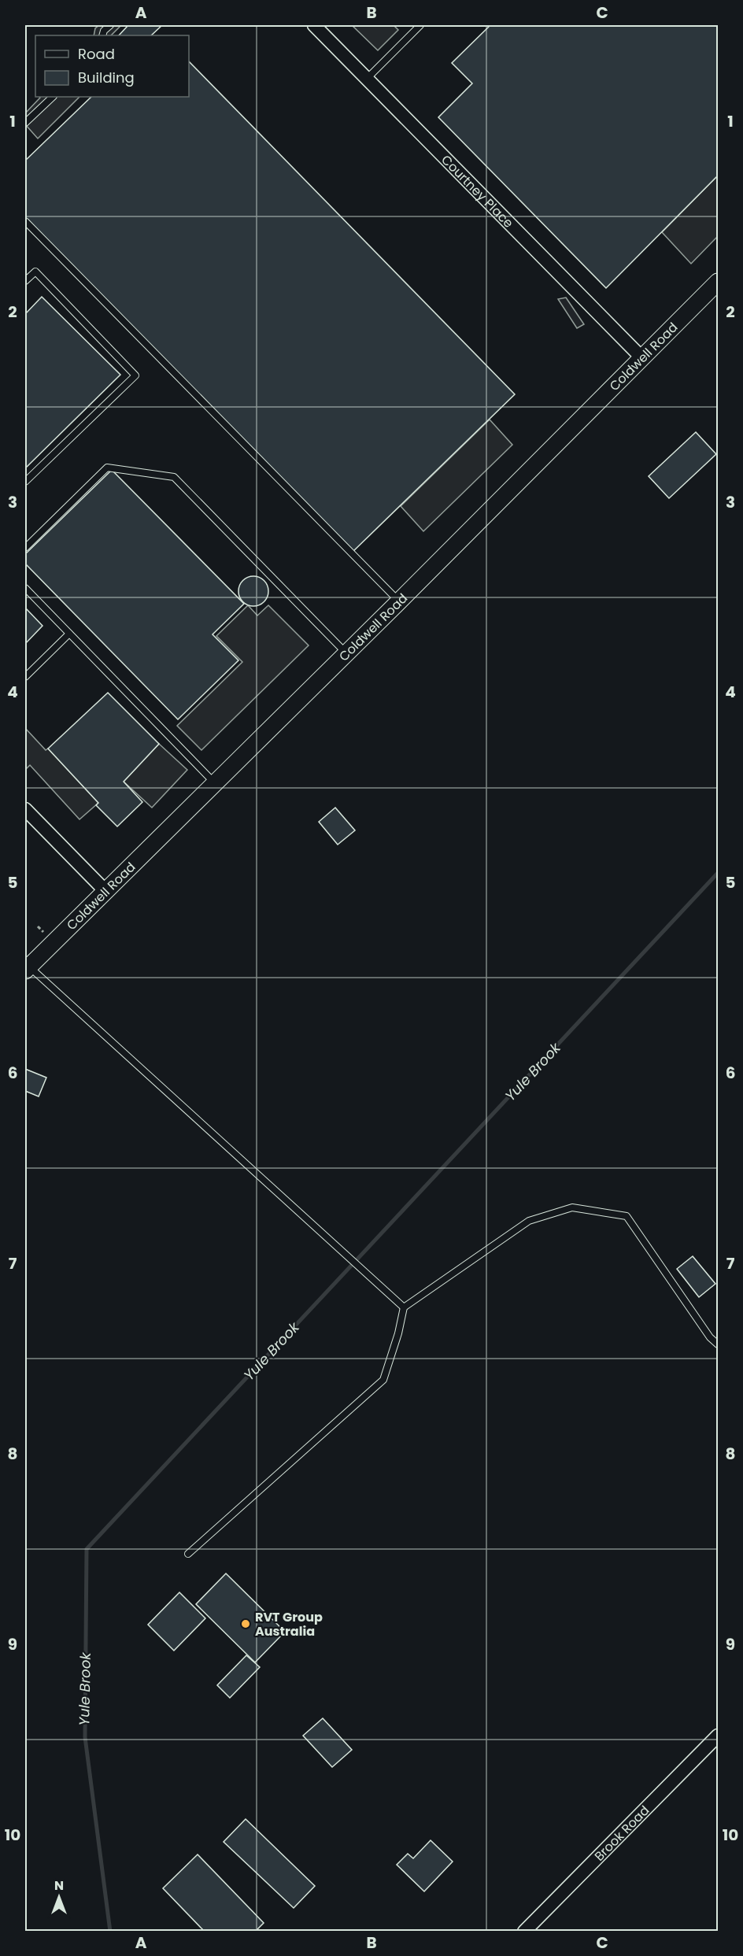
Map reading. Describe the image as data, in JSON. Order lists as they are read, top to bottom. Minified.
{"streets":{"street":["Courtney Place","Coldwell Road","Brook Road"]},"crossings":[["Courtney Place","Coldwell Road"]],"water":["Yule Brook"],"places":["RVT Group Australia"],"legend":["Road","Building"],"north":"top","grid":{"columns":["A","B","C"],"rows":["1","2","3","4","5","6","7","8","9","10"]}}
